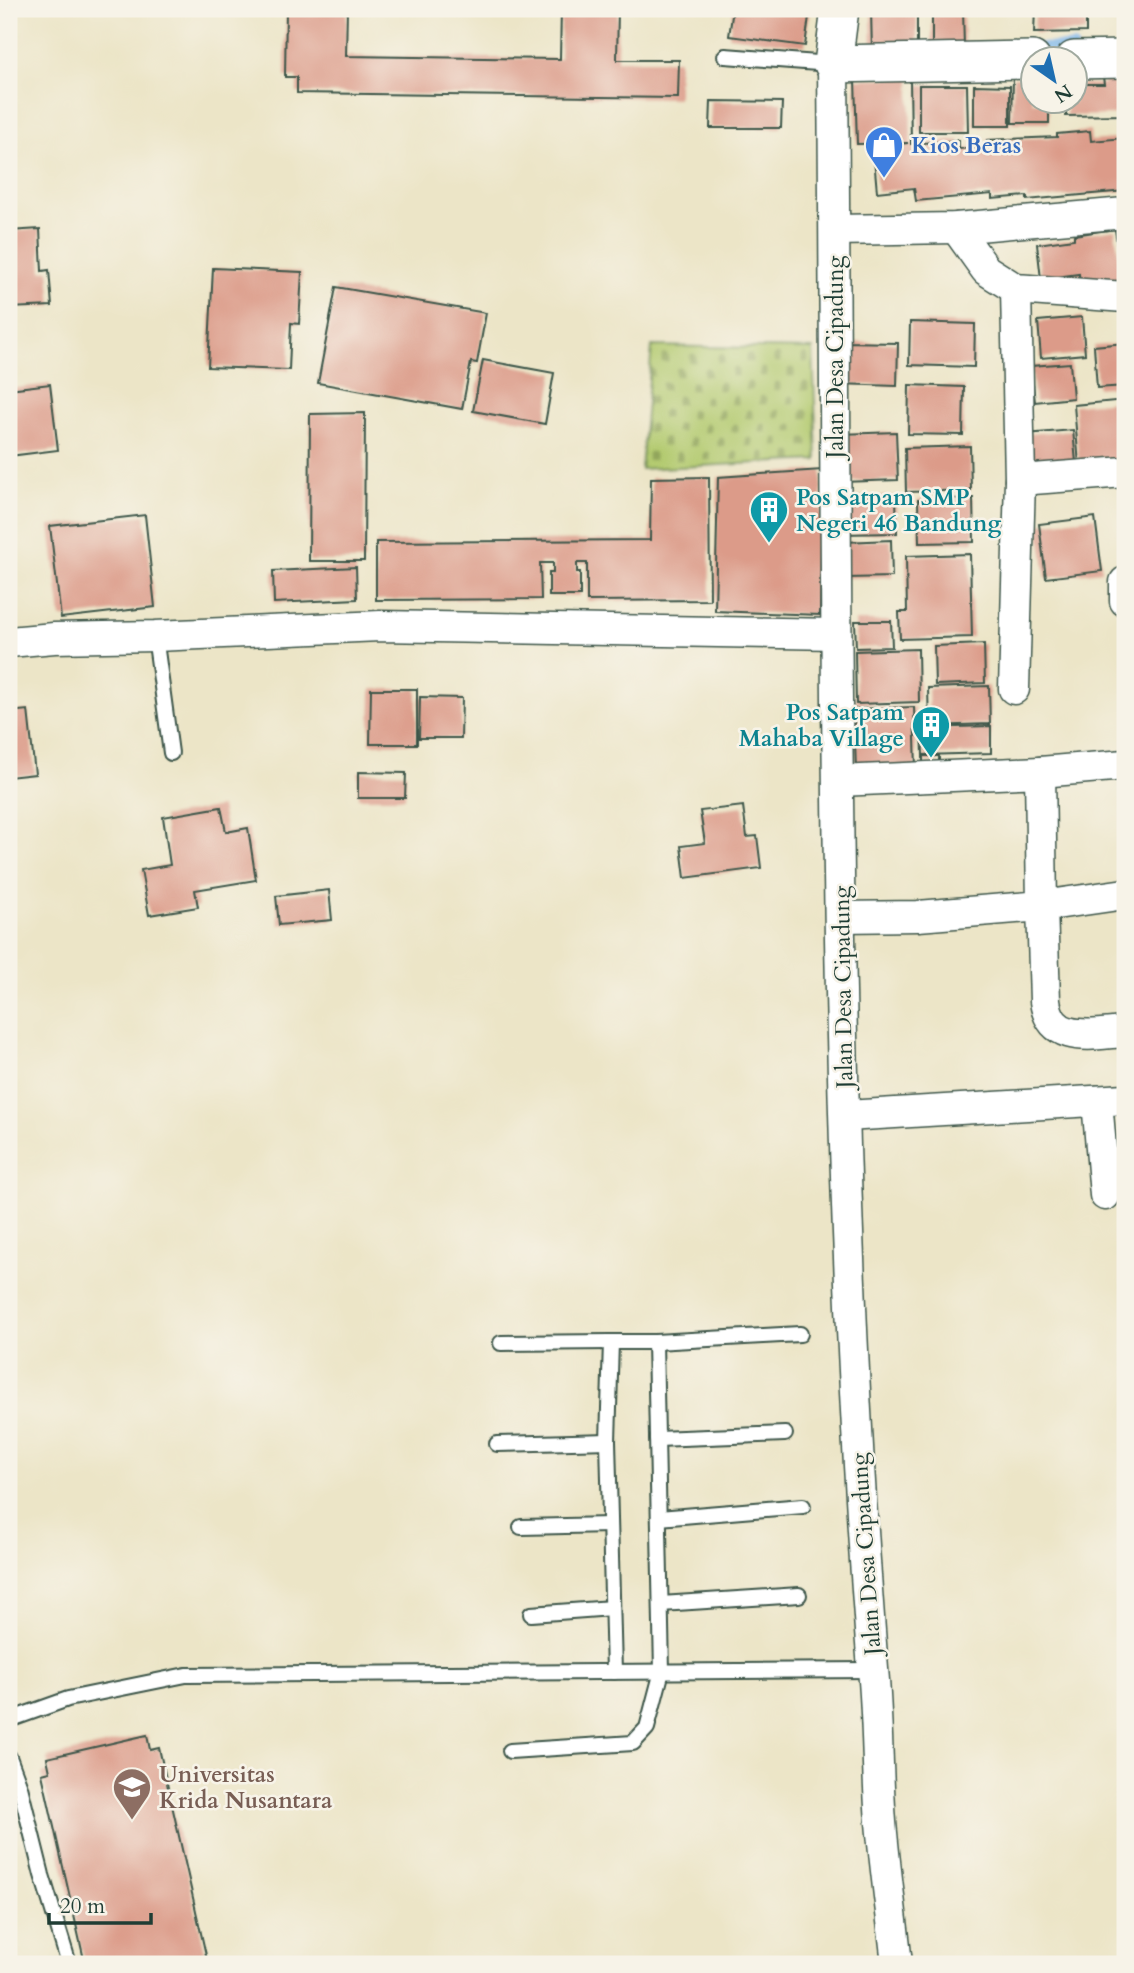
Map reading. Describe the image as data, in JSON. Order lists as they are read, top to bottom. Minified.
{"streets":{"street":["Jalan Desa Cipadung"]},"places":{"shop":["Kios Beras"],"building":["Pos Satpam SMP Negeri 46 Bandung","Pos Satpam Mahaba Village"],"school or university":["Universitas Krida Nusantara"]},"scale_bar":"20 m","north":"bottom right"}
